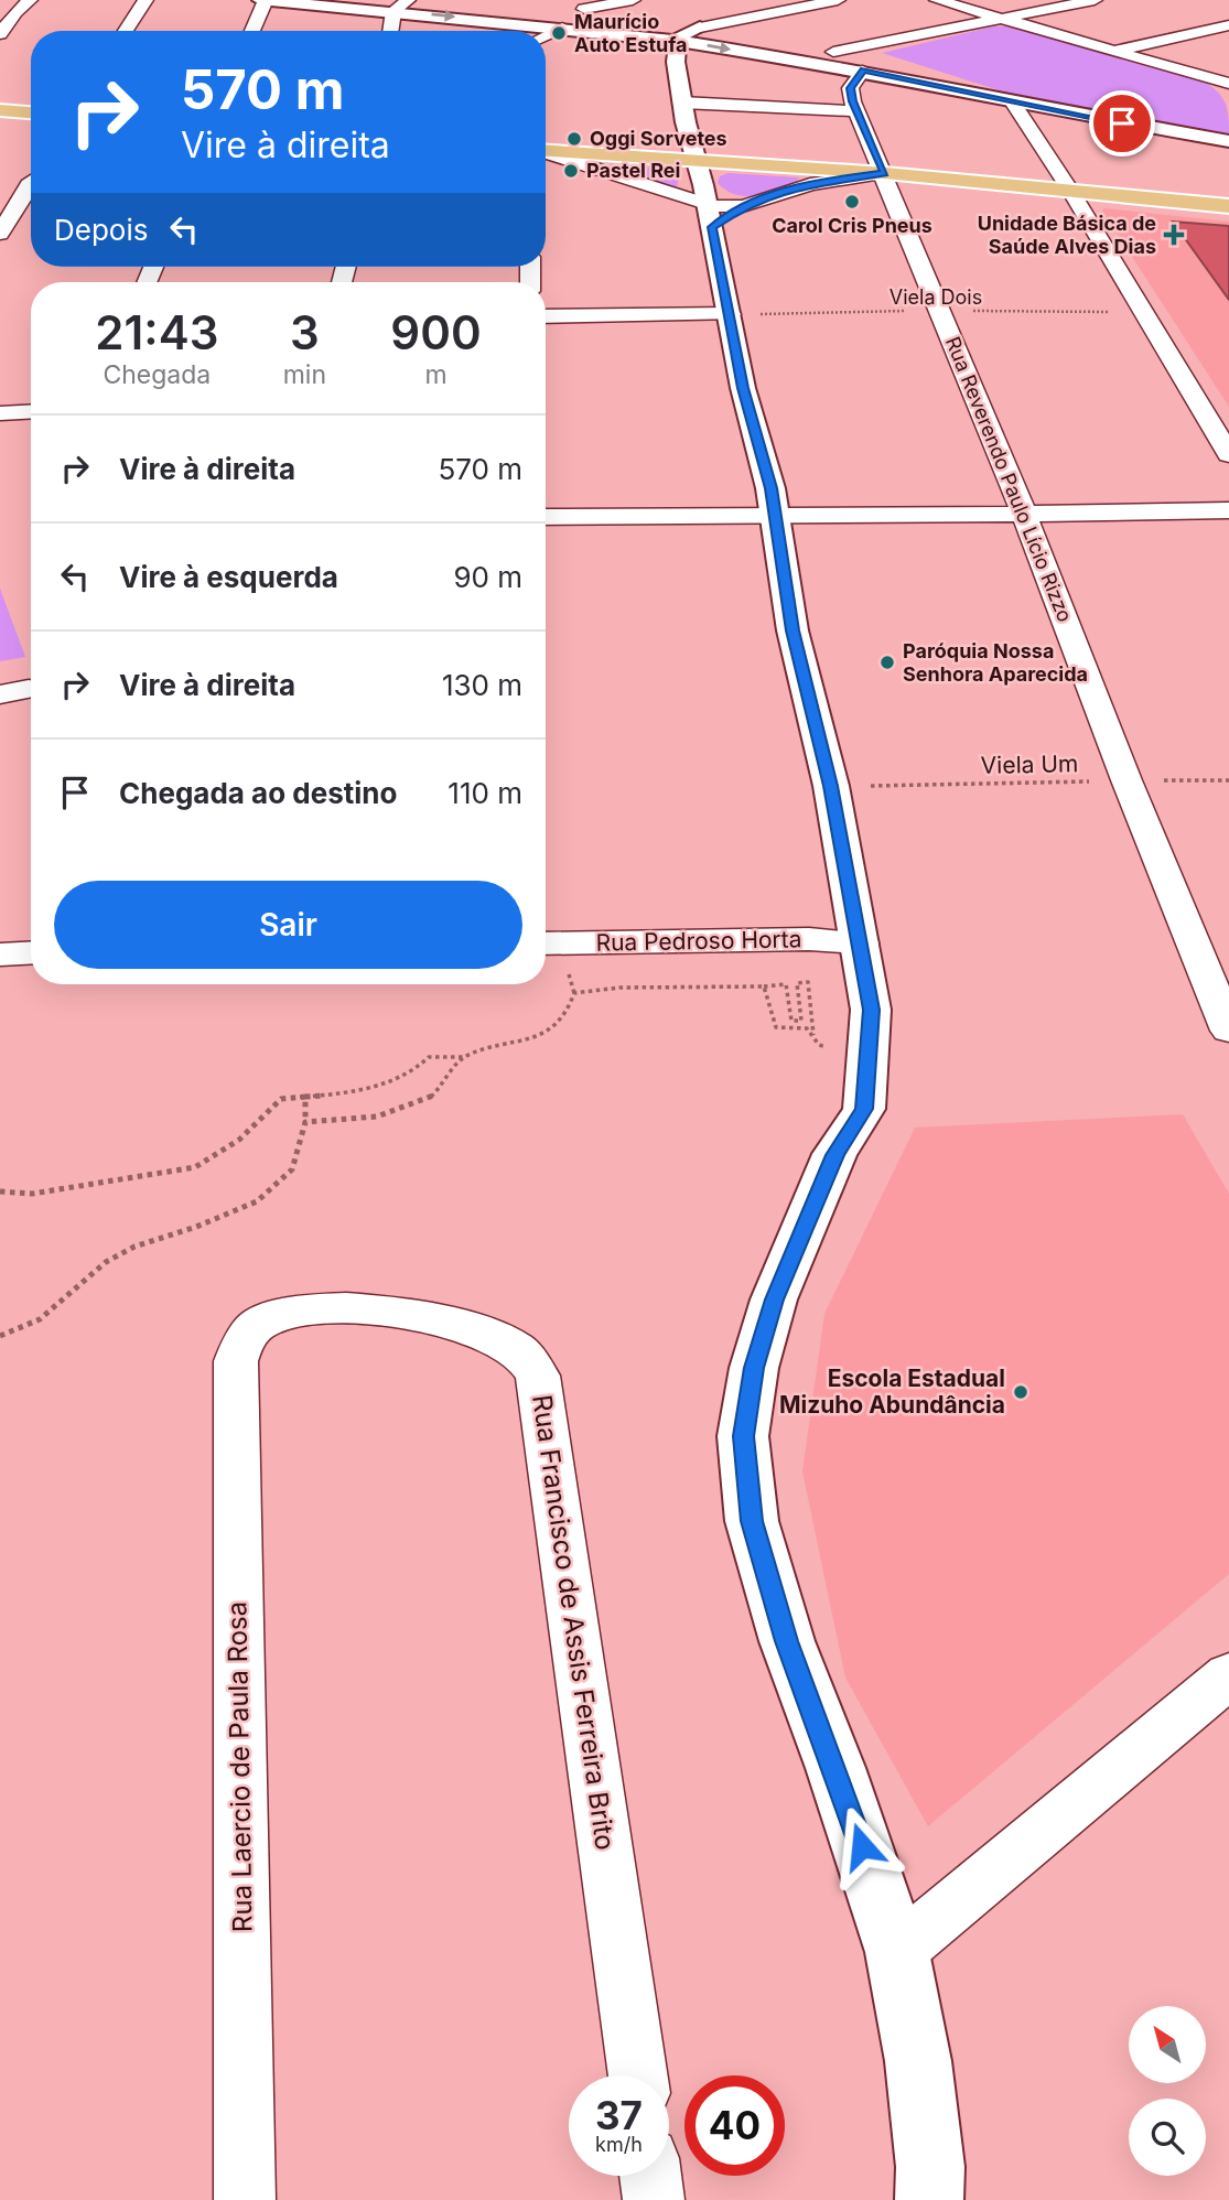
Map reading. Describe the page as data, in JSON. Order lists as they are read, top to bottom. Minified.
{"streets":{"street":["Rua Reverendo Paulo Lício Rizzo","Rua Pedroso Horta","Rua Francisco de Assis Ferreira Brito","Rua Laercio de Paula Rosa"],"path":["Viela Dois","Viela Um"]},"crossings":[["Viela Dois","Rua Reverendo Paulo Lício Rizzo"],["Rua Reverendo Paulo Lício Rizzo","Viela Um"],["Rua Francisco de Assis Ferreira Brito","Rua Laercio de Paula Rosa"]],"places":{"other":["Maurício Auto Estufa","Oggi Sorvetes","Pastel Rei","Carol Cris Pneus","Paróquia Nossa Senhora Aparecida","Escola Estadual Mizuho Abundância"],"health":["Unidade Básica de Saúde Alves Dias"]},"north":"top left","page":{"turn":["570 m","Vire à direita"],"then":"Depois","eta":["21:43","Chegada","3","min","900","m"],"list":[{"name":"Vire à direita","value":"570 m"},{"name":"Vire à esquerda","value":"90 m"},{"name":"Vire à direita","value":"130 m"},{"name":"Chegada ao destino","value":"110 m"}],"buttons":"Sair","speed":"37 km/h","limit":"40"}}
